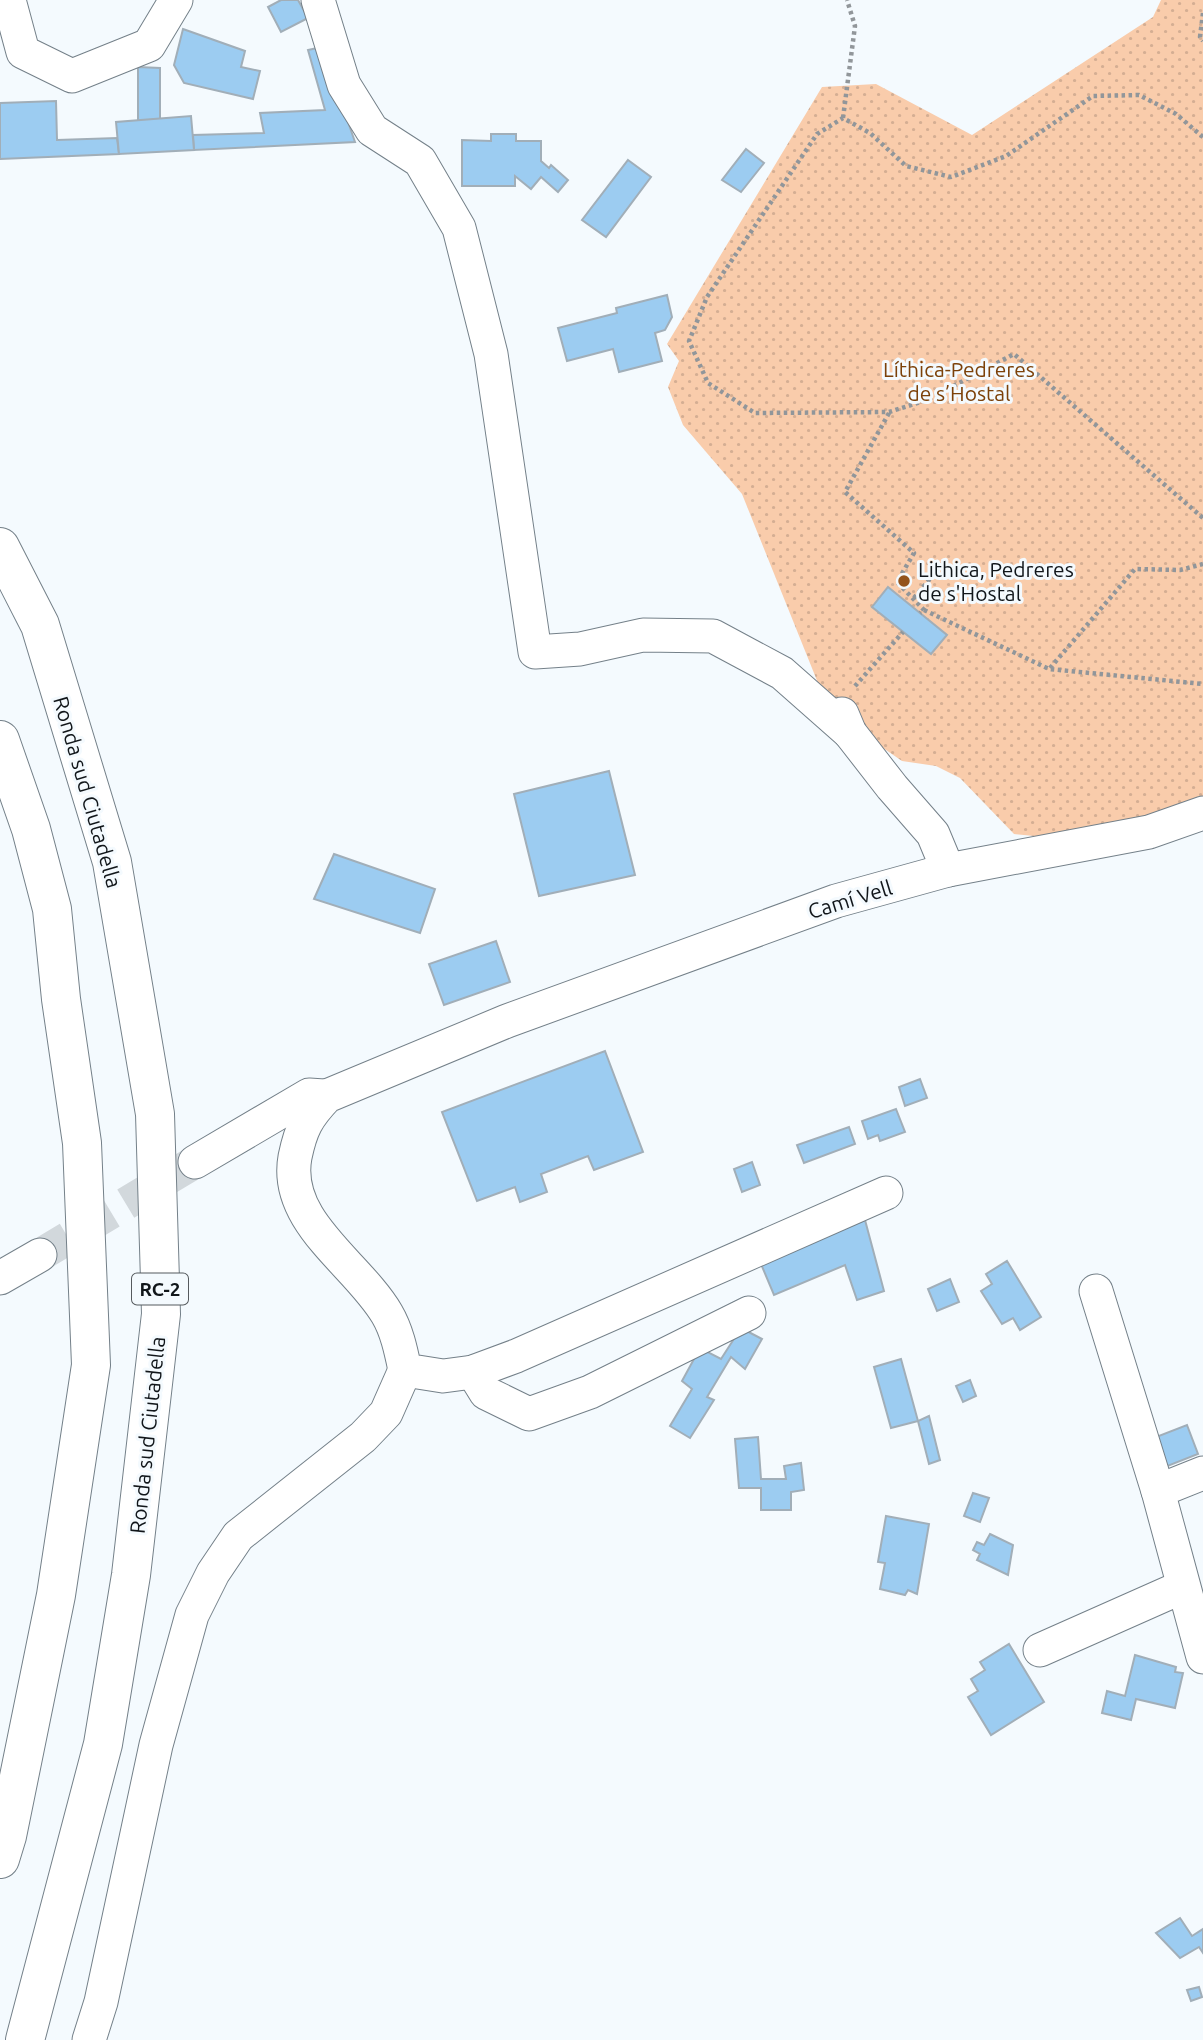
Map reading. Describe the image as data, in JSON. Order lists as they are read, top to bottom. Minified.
{"streets":{"main road":["Ronda sud Ciutadella","RC-2"],"street":["Camí Vell"]},"parks":["Líthica-Pedreres de s’Hostal"],"places":["Lithica, Pedreres de s'Hostal"]}
